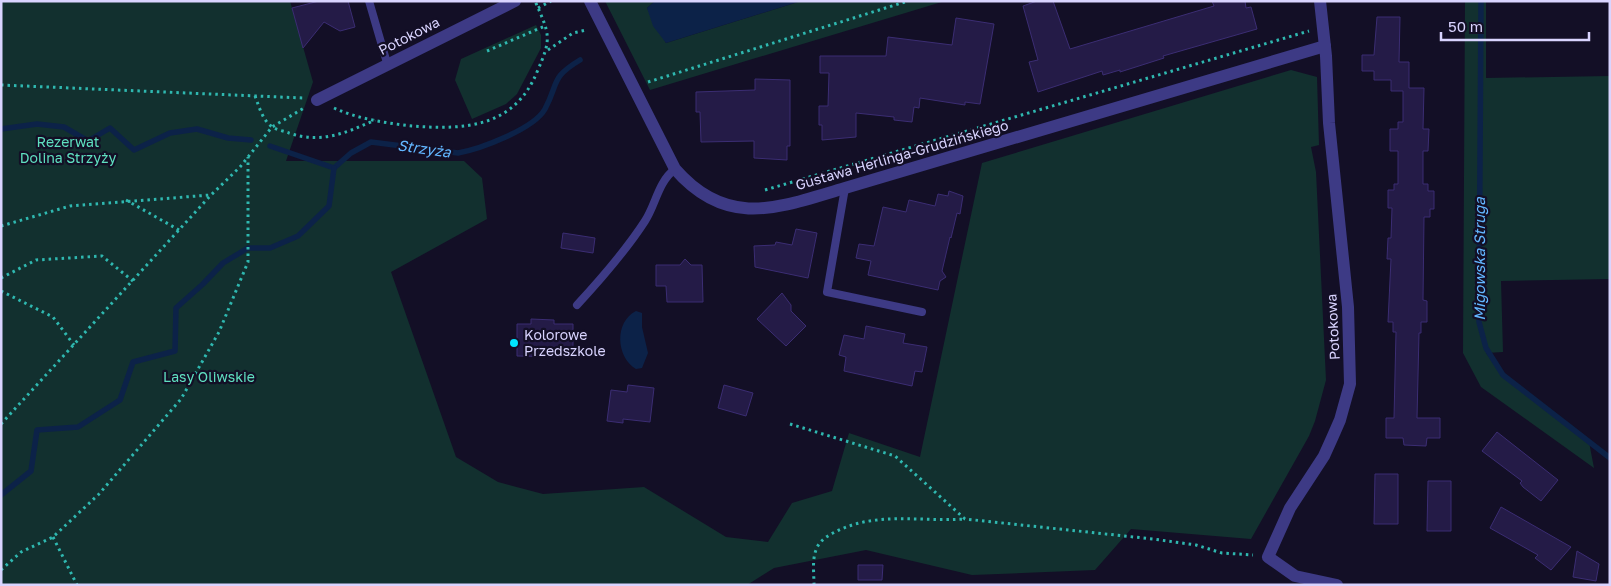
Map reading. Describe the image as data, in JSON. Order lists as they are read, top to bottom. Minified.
{"streets":{"street":["Potokowa","Gustawa Herlinga-Grudzińskiego"]},"crossings":[["Potokowa","Gustawa Herlinga-Grudzińskiego"]],"water":["Strzyża","Migowska Struga"],"parks":["Rezerwat Dolina Strzyży","Lasy Oliwskie"],"places":["Kolorowe Przedszkole"],"scale_bar":"50 m"}
